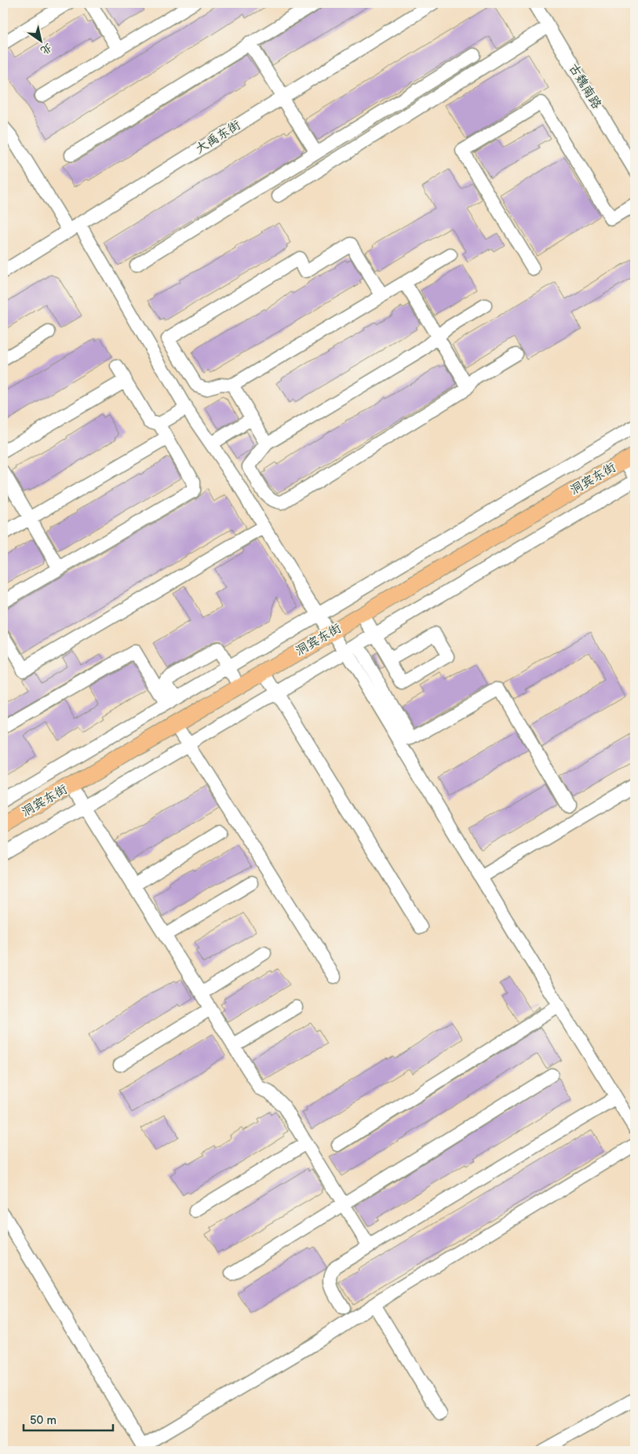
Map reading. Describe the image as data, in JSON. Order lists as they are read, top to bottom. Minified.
{"streets":{"main road":["洞宾东街"],"street":["古魏南路","大禹东街"]},"scale_bar":"50 m","north":"bottom right"}
